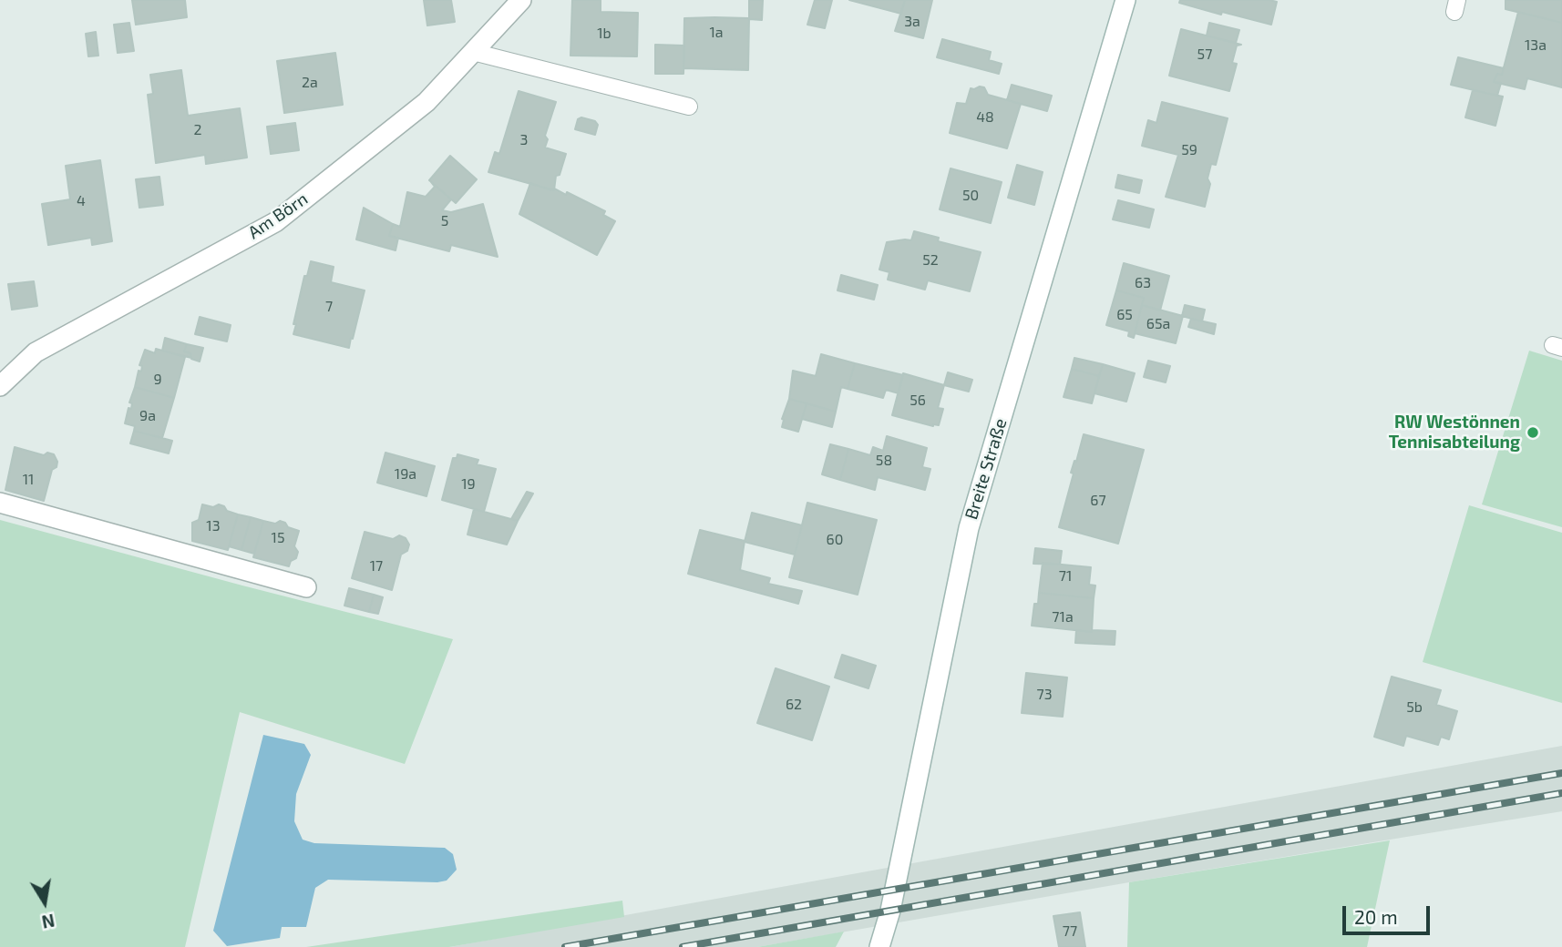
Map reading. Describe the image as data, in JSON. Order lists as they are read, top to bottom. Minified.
{"streets":{"street":["Am Börn","Breite Straße"]},"places":["RW Westönnen Tennisabteilung"],"house_numbers":["3a","1a","1b","13a","57","2a","48","2","3","59","50","4","5","52","63","7","65","65a","9","56","9a","58","19a","11","19","67","13","15","60","17","71","71a","73","62","5b","77"],"scale_bar":"20 m","north":"bottom"}
